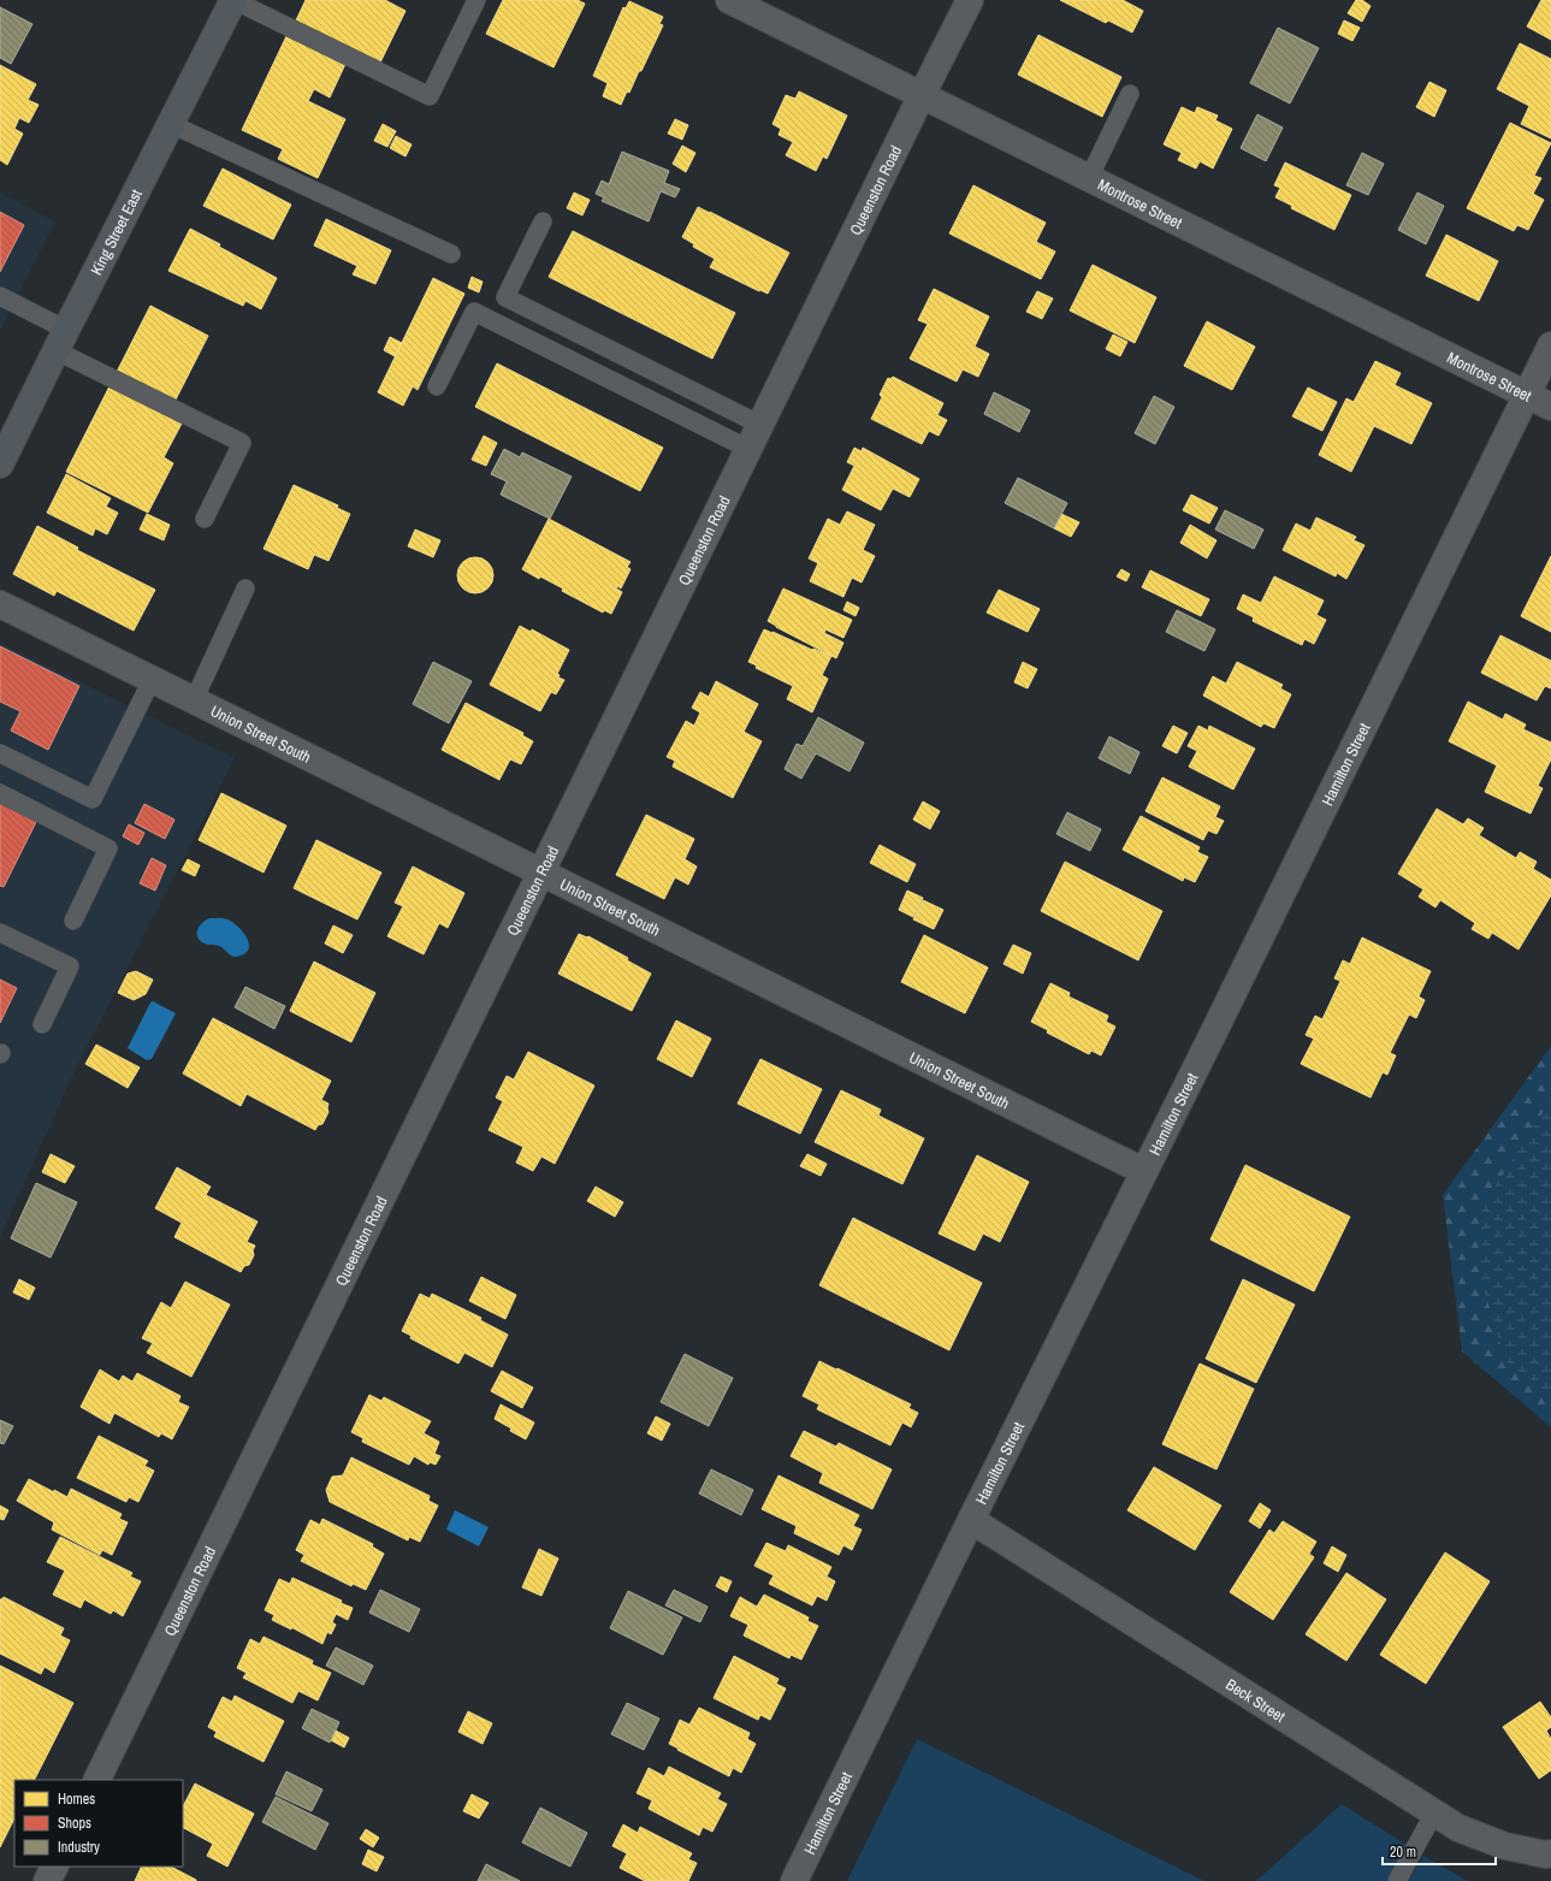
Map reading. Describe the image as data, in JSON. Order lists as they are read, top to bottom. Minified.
{"streets":{"main road":["King Street East"],"street":["Queenston Road","Montrose Street","Union Street South","Hamilton Street","Beck Street"]},"crossings":[["Queenston Road","Montrose Street"],["Queenston Road","Union Street South"],["Montrose Street","Hamilton Street"],["Union Street South","Hamilton Street"],["Hamilton Street","Beck Street"]],"legend":["Homes","Shops","Industry"],"scale_bar":"20 m"}
